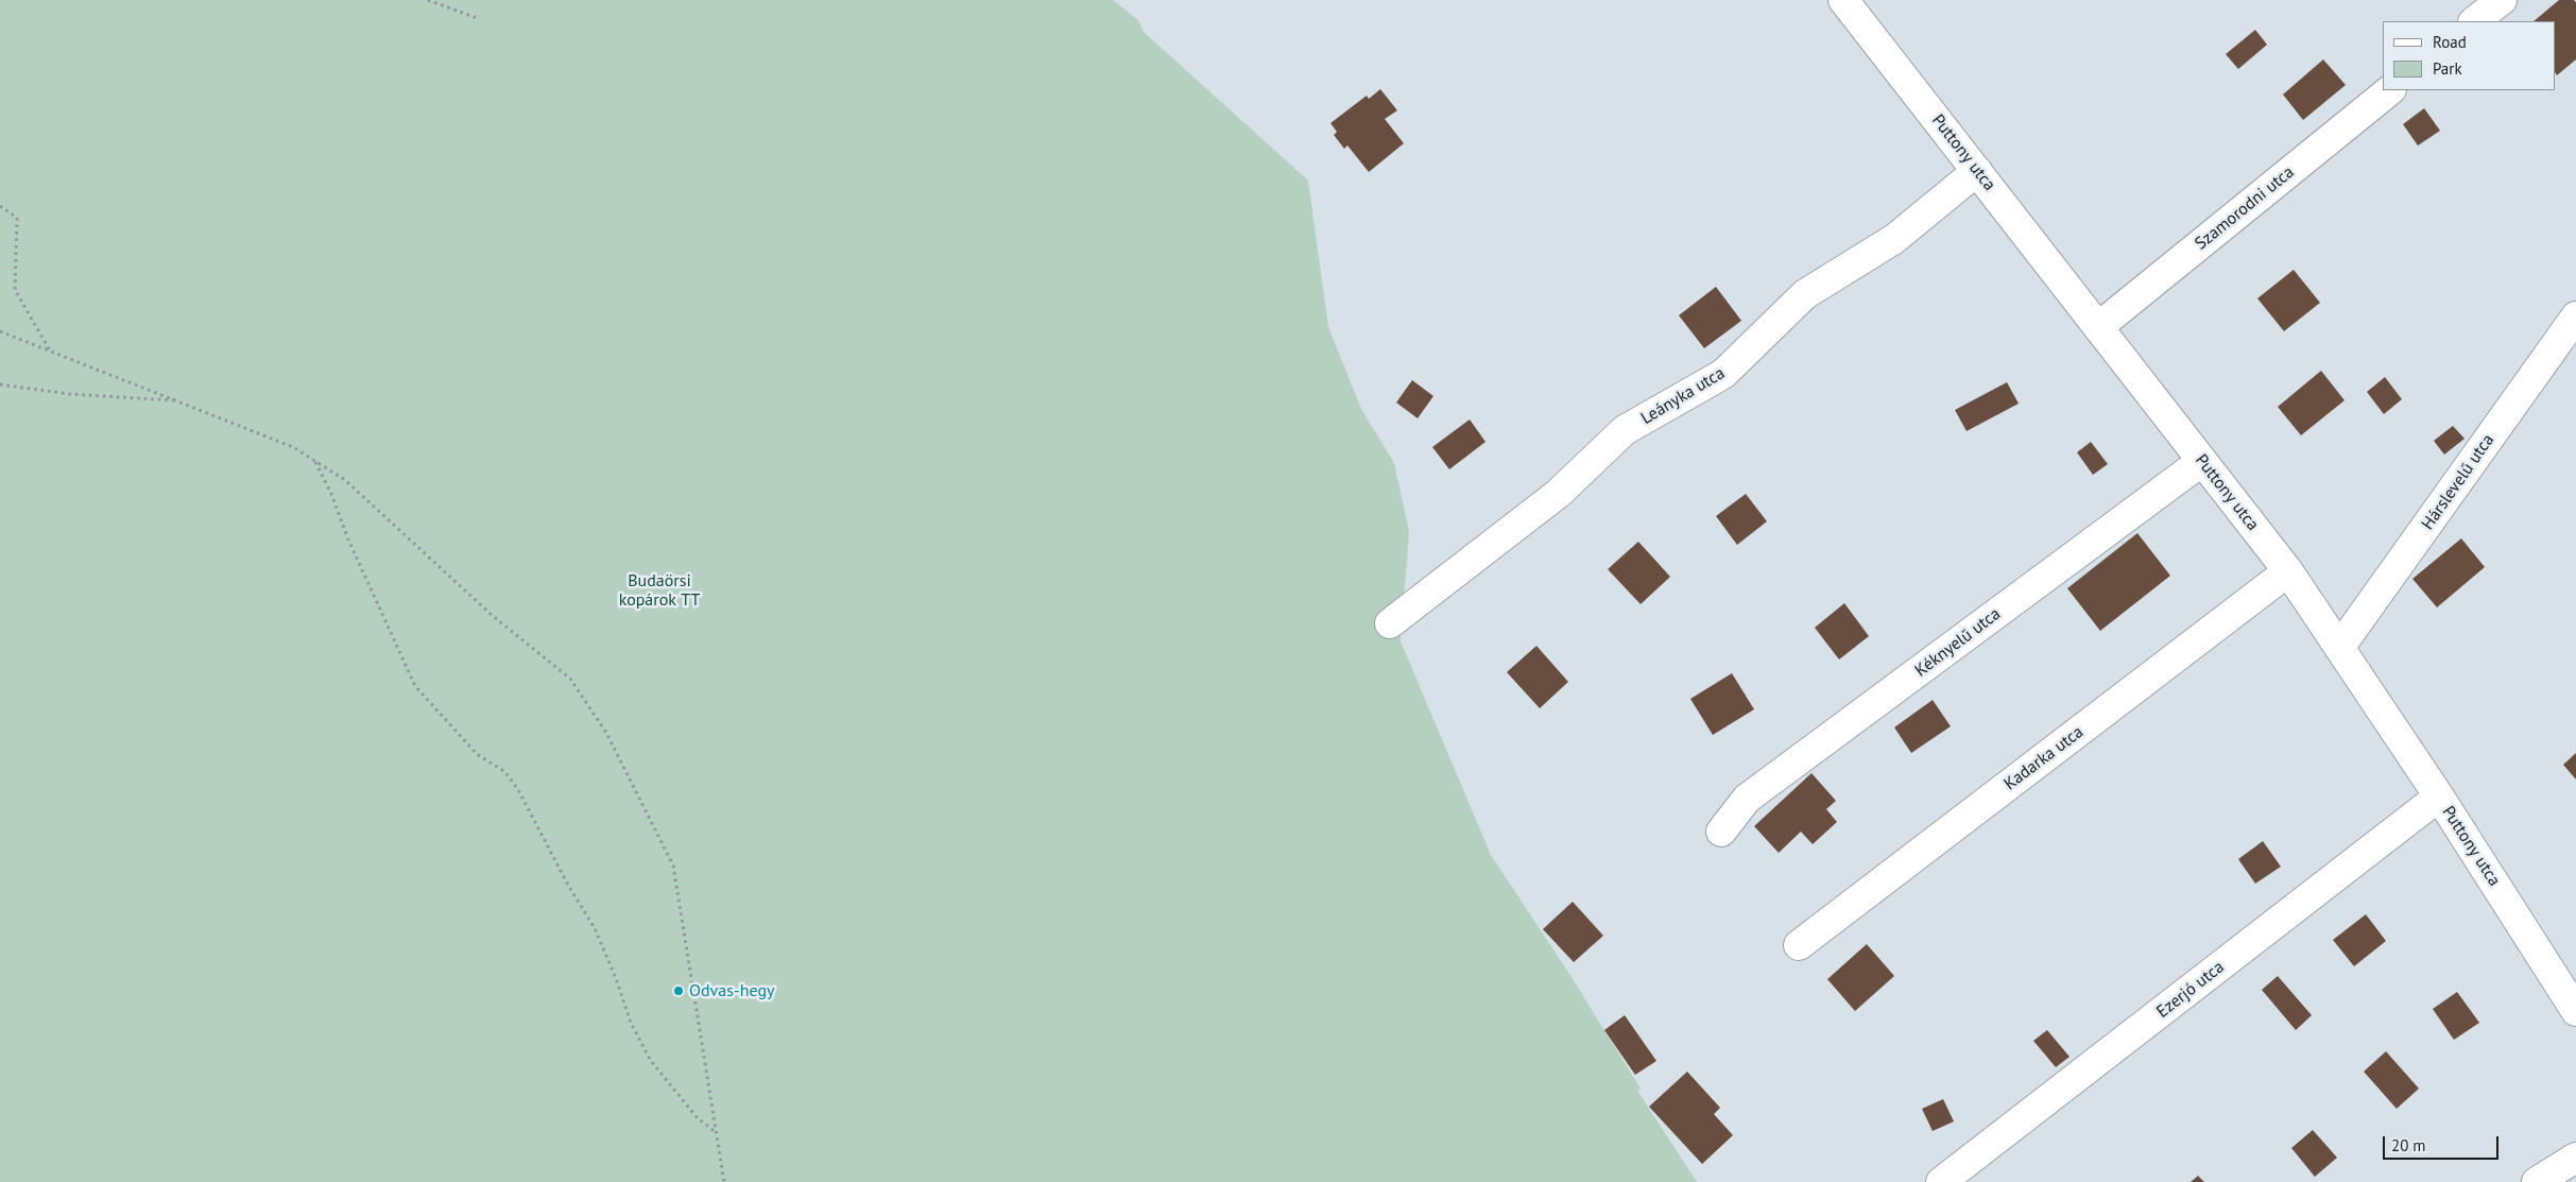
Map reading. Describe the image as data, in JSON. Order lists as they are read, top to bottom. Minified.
{"streets":{"street":["Puttony utca","Szamorodni utca","Leányka utca","Hárslevelű utca","Kéknyelű utca","Kadarka utca","Ezerjó utca"]},"crossings":[["Puttony utca","Szamorodni utca"],["Puttony utca","Leányka utca"],["Puttony utca","Hárslevelű utca"],["Puttony utca","Kéknyelű utca"],["Puttony utca","Kadarka utca"],["Puttony utca","Ezerjó utca"]],"parks":["Budaörsi kopárok TT"],"places":["Odvas-hegy"],"legend":["Road","Park"],"scale_bar":"20 m"}
